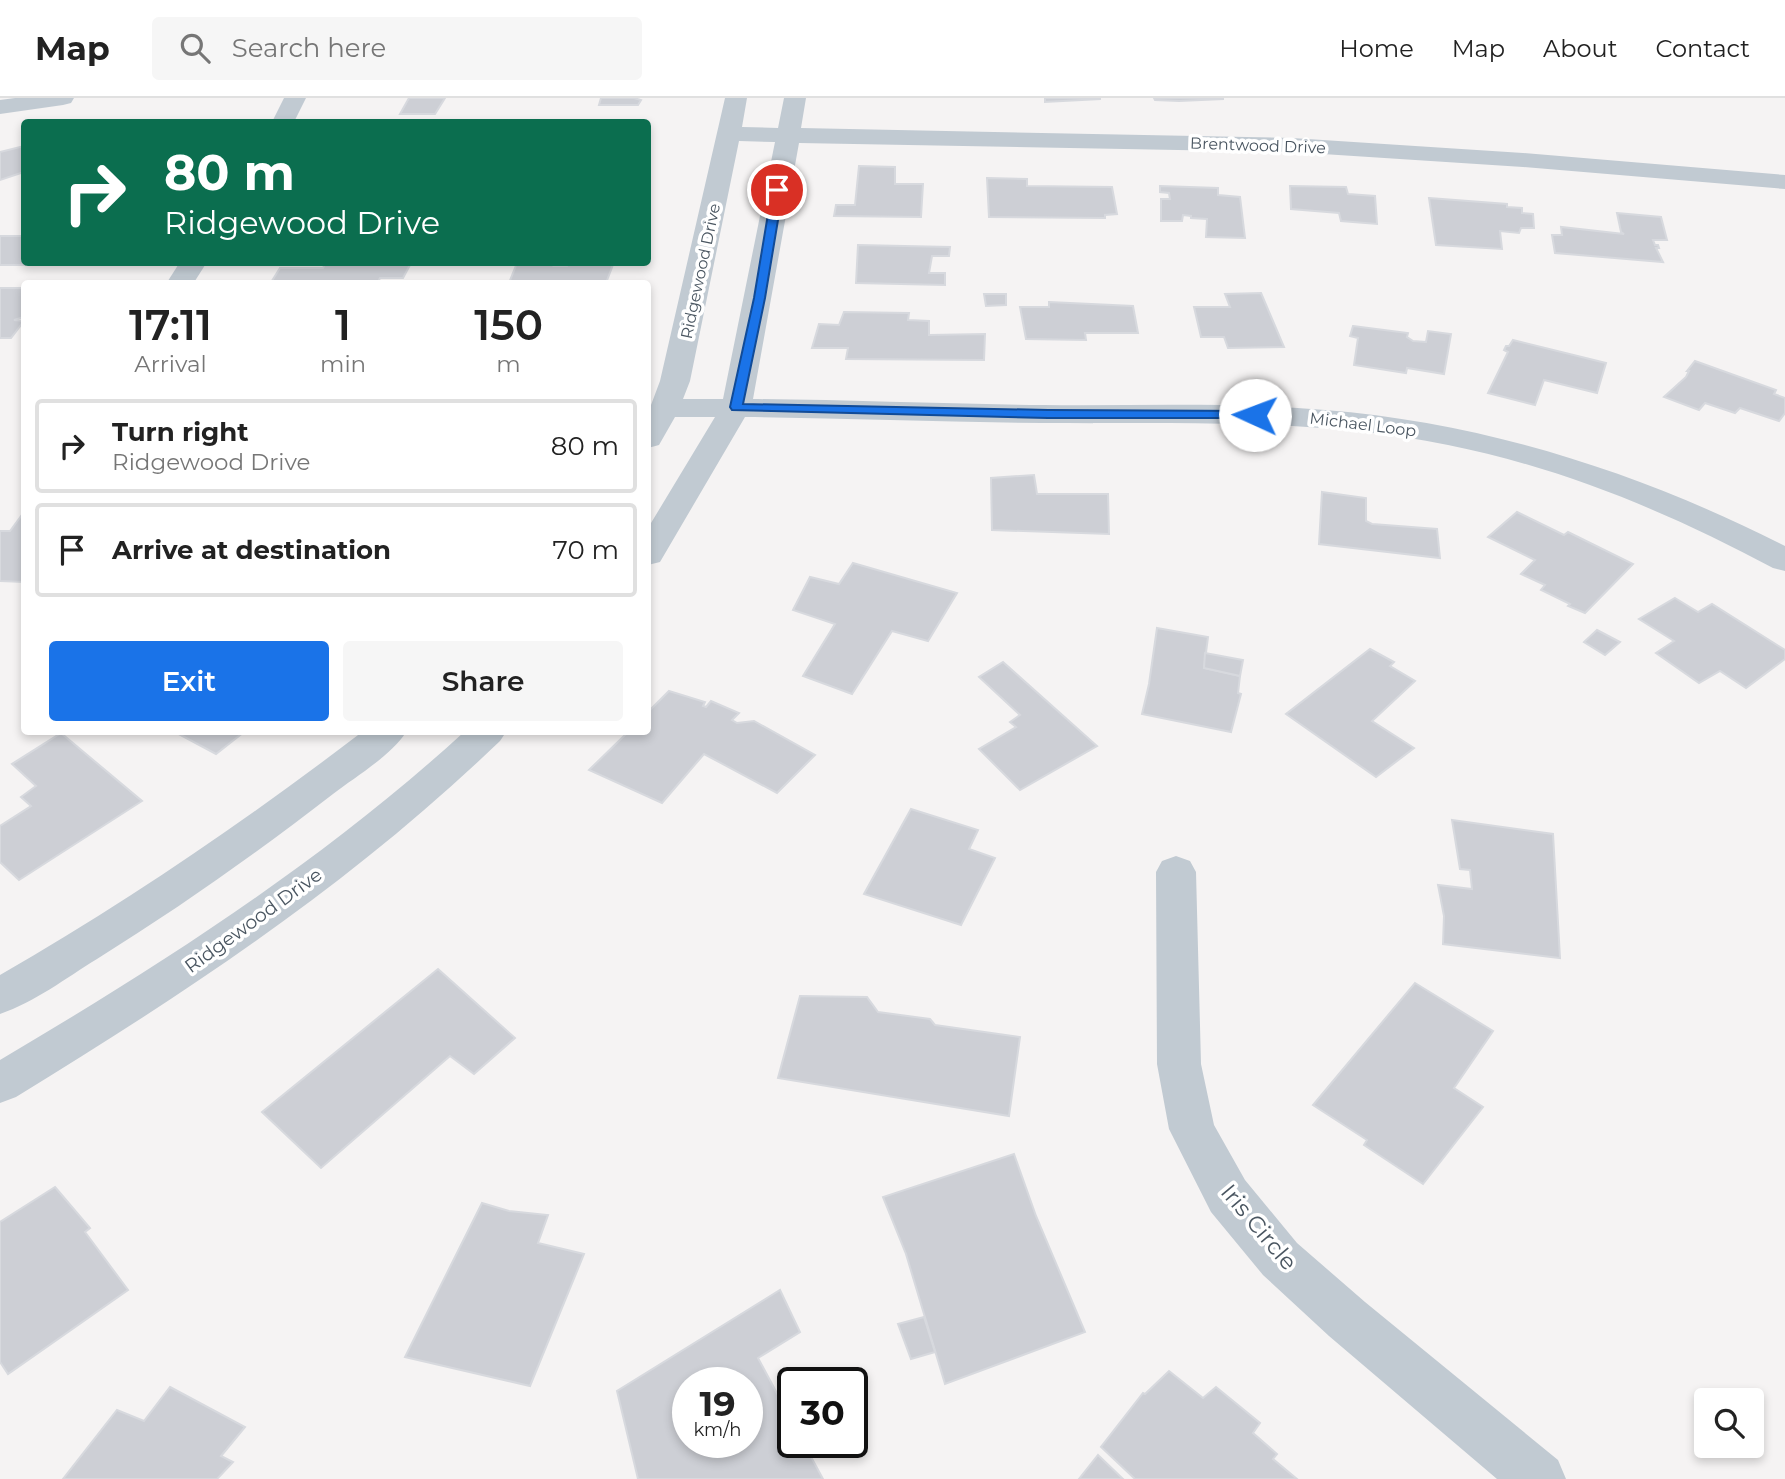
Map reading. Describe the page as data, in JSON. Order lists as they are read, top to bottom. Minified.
{"streets":{"street":["Brentwood Drive","Ridgewood Drive","Michael Loop","Iris Circle"]},"crossings":[["Brentwood Drive","Ridgewood Drive"],["Ridgewood Drive","Michael Loop"]],"page":{"header":"Map","search":"Search here","nav":["Home","Map","About","Contact"],"turn":["80 m","Ridgewood Drive"],"eta":["17:11","Arrival","1","min","150","m"],"list":[{"name":"Turn right","note":"Ridgewood Drive","value":"80 m"},{"name":"Arrive at destination","value":"70 m"}],"buttons":["Exit","Share"],"speed":"19 km/h","limit":"30"}}
